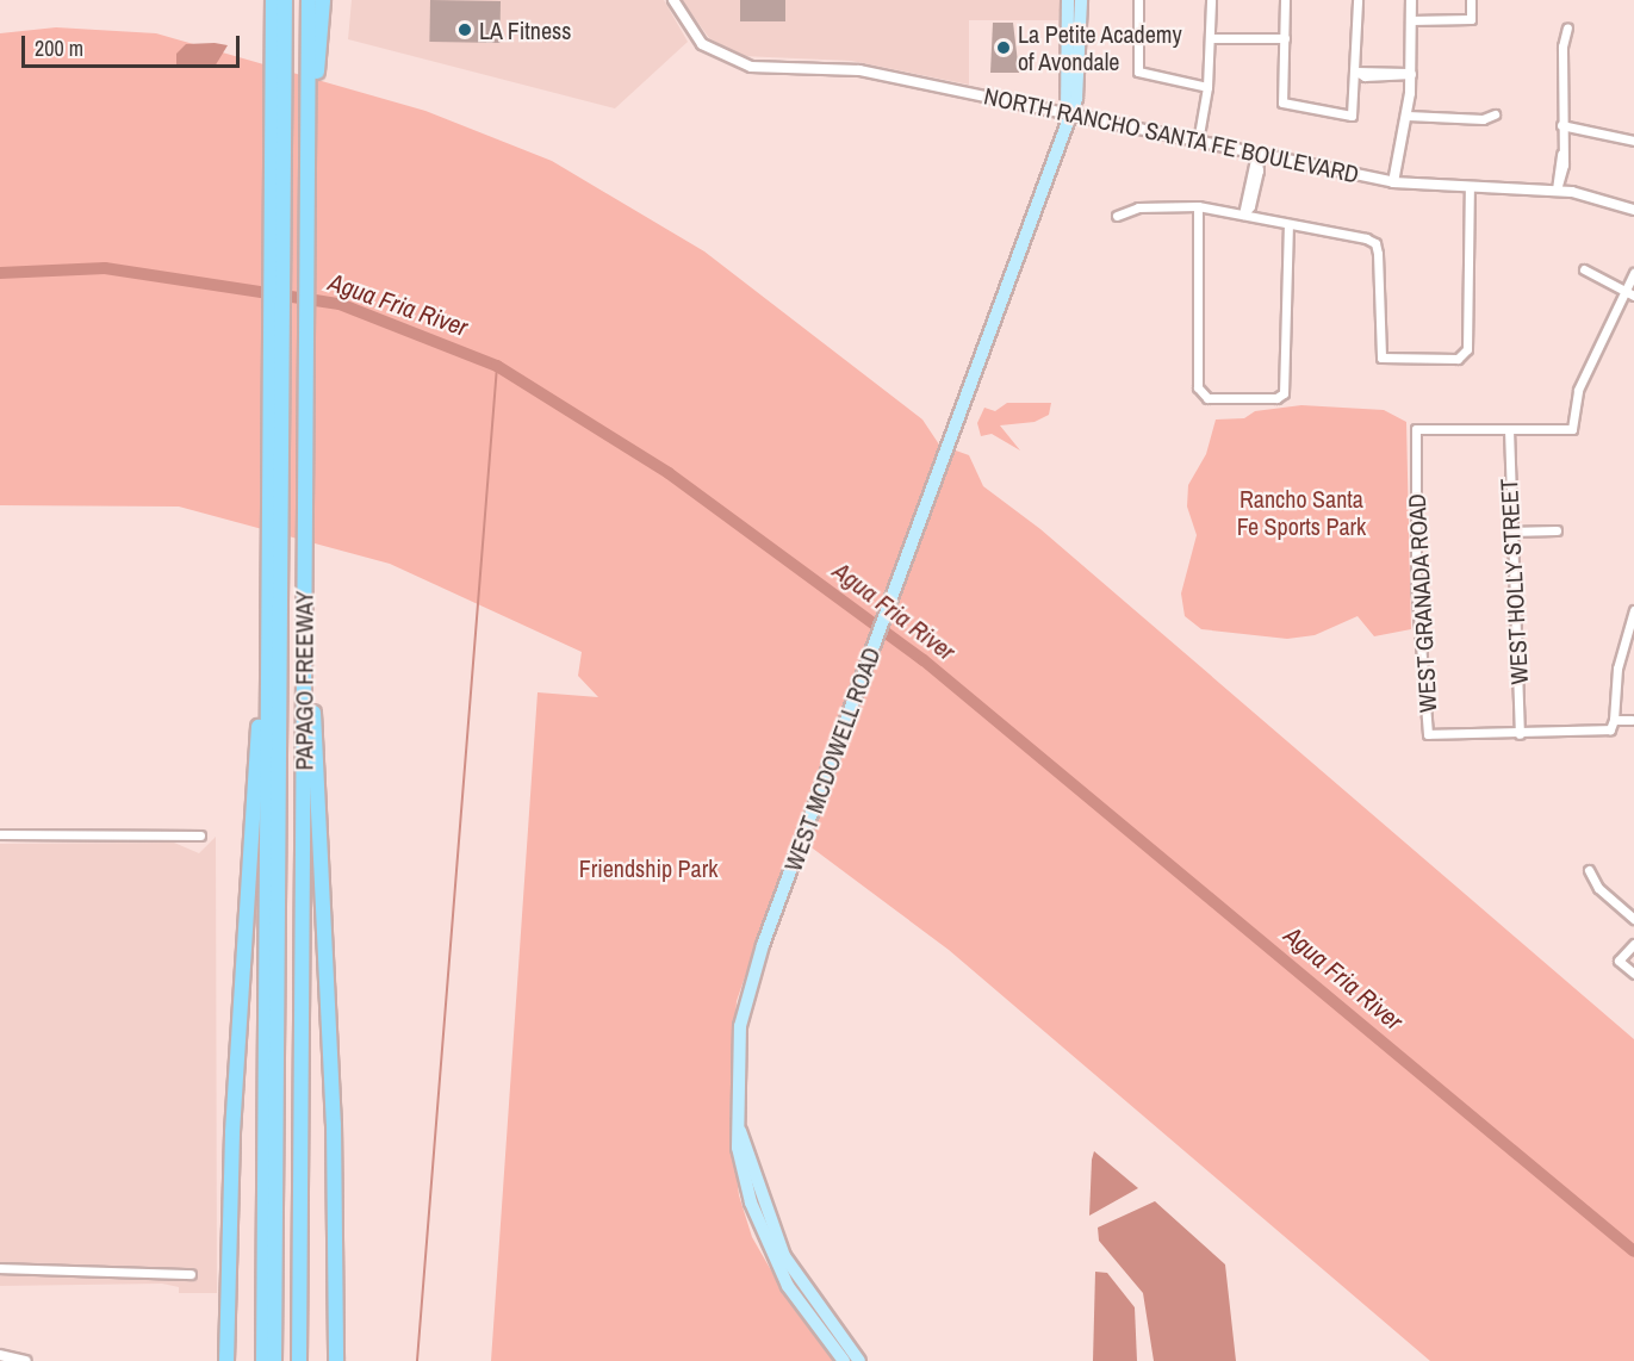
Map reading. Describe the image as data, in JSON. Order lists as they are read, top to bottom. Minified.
{"streets":{"highway":["PAPAGO FREEWAY"],"main road":["WEST MCDOWELL ROAD"],"street":["NORTH RANCHO SANTA FE BOULEVARD","WEST HOLLY STREET","WEST GRANADA ROAD"]},"crossings":[["NORTH RANCHO SANTA FE BOULEVARD","WEST MCDOWELL ROAD"],["WEST HOLLY STREET","WEST GRANADA ROAD"]],"water":["Agua Fria River"],"parks":["Rancho Santa Fe Sports Park","Friendship Park"],"places":["LA Fitness","La Petite Academy of Avondale"],"scale_bar":"200 m"}
